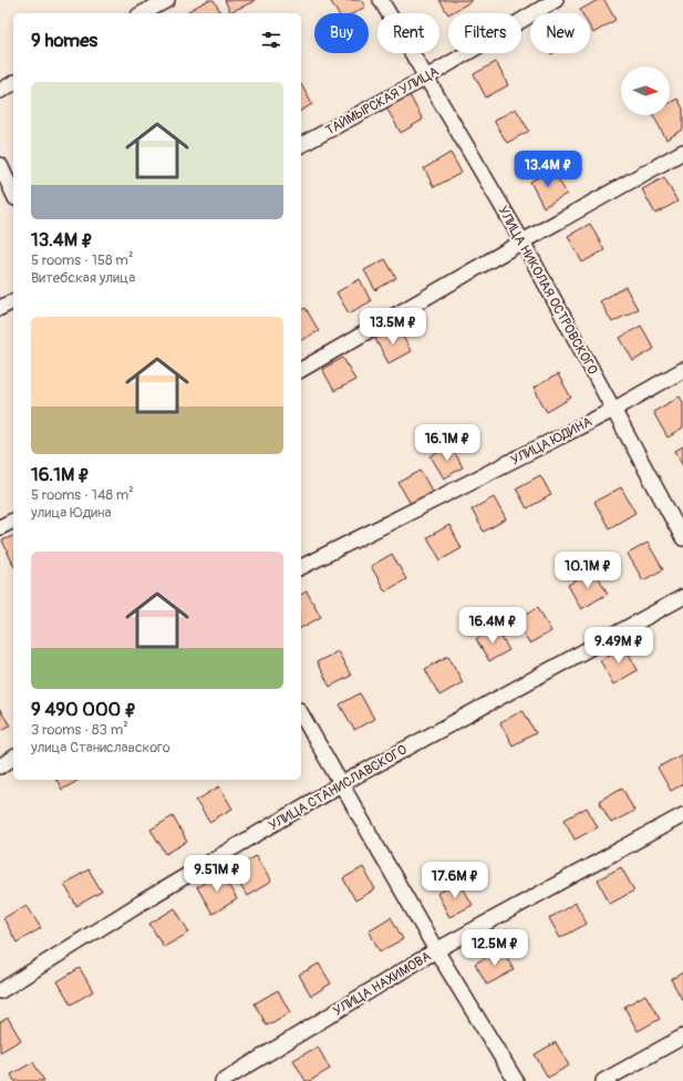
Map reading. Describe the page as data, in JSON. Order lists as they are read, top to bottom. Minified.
{"streets":{"street":["ТАЙМЫРСКАЯ УЛИЦА","УЛИЦА НИКОЛАЯ ОСТРОВСКОГО","УЛИЦА ЮДИНА","УЛИЦА СТАНИСЛАВСКОГО","УЛИЦА НАХИМОВА"]},"crossings":[["ТАЙМЫРСКАЯ УЛИЦА","УЛИЦА НИКОЛАЯ ОСТРОВСКОГО"],["УЛИЦА НИКОЛАЯ ОСТРОВСКОГО","УЛИЦА ЮДИНА"]],"north":"right","page":{"chip":["Buy","Rent","Filters","New"],"heading":"9 homes","list":[{"name":"13.4M ₽","note":"5 rooms · 158 m² · Витебская улица"},{"name":"16.1M ₽","note":"5 rooms · 148 m² · улица Юдина"},{"name":"9 490 000 ₽","note":"3 rooms · 83 m² · улица Станиславского"}],"price":["13.4M ₽","13.5M ₽","16.1M ₽","10.1M ₽","16.4M ₽","9.49M ₽","9.51M ₽","17.6M ₽","12.5M ₽"]}}
